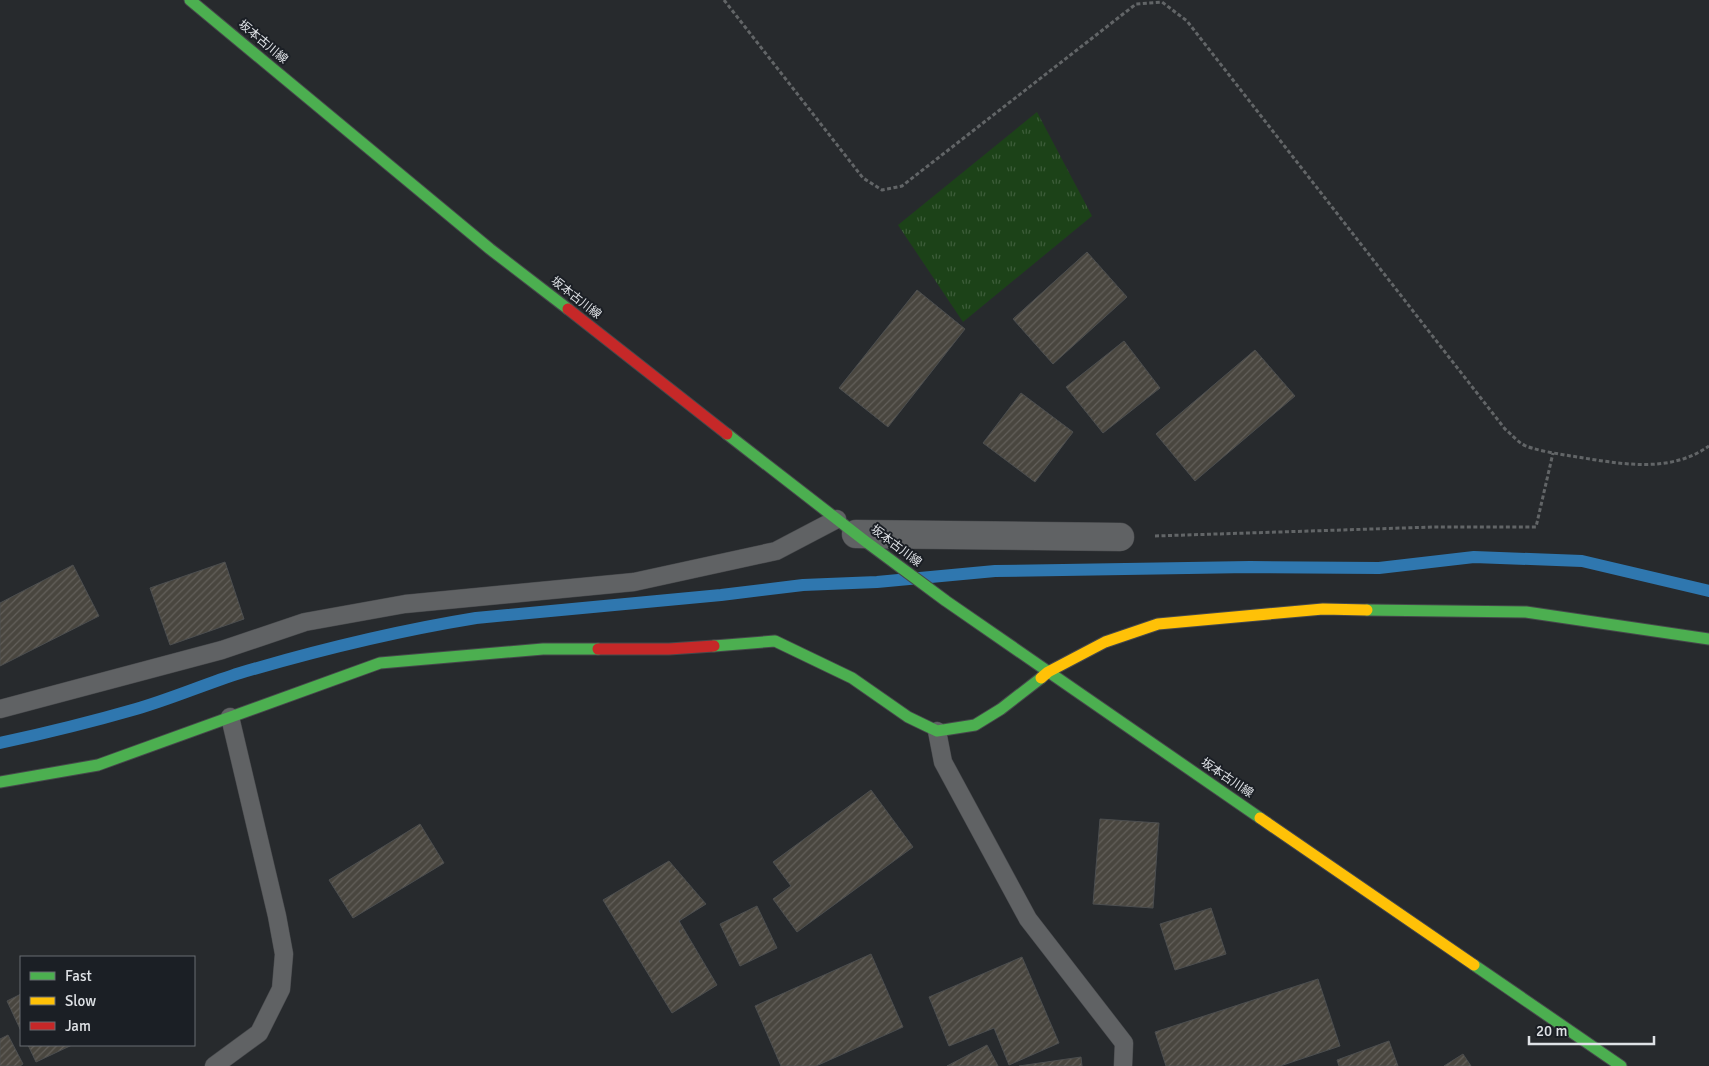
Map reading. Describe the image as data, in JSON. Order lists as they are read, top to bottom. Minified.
{"streets":{"street":["坂本古川線"]},"legend":["Fast","Slow","Jam"],"scale_bar":"20 m"}
